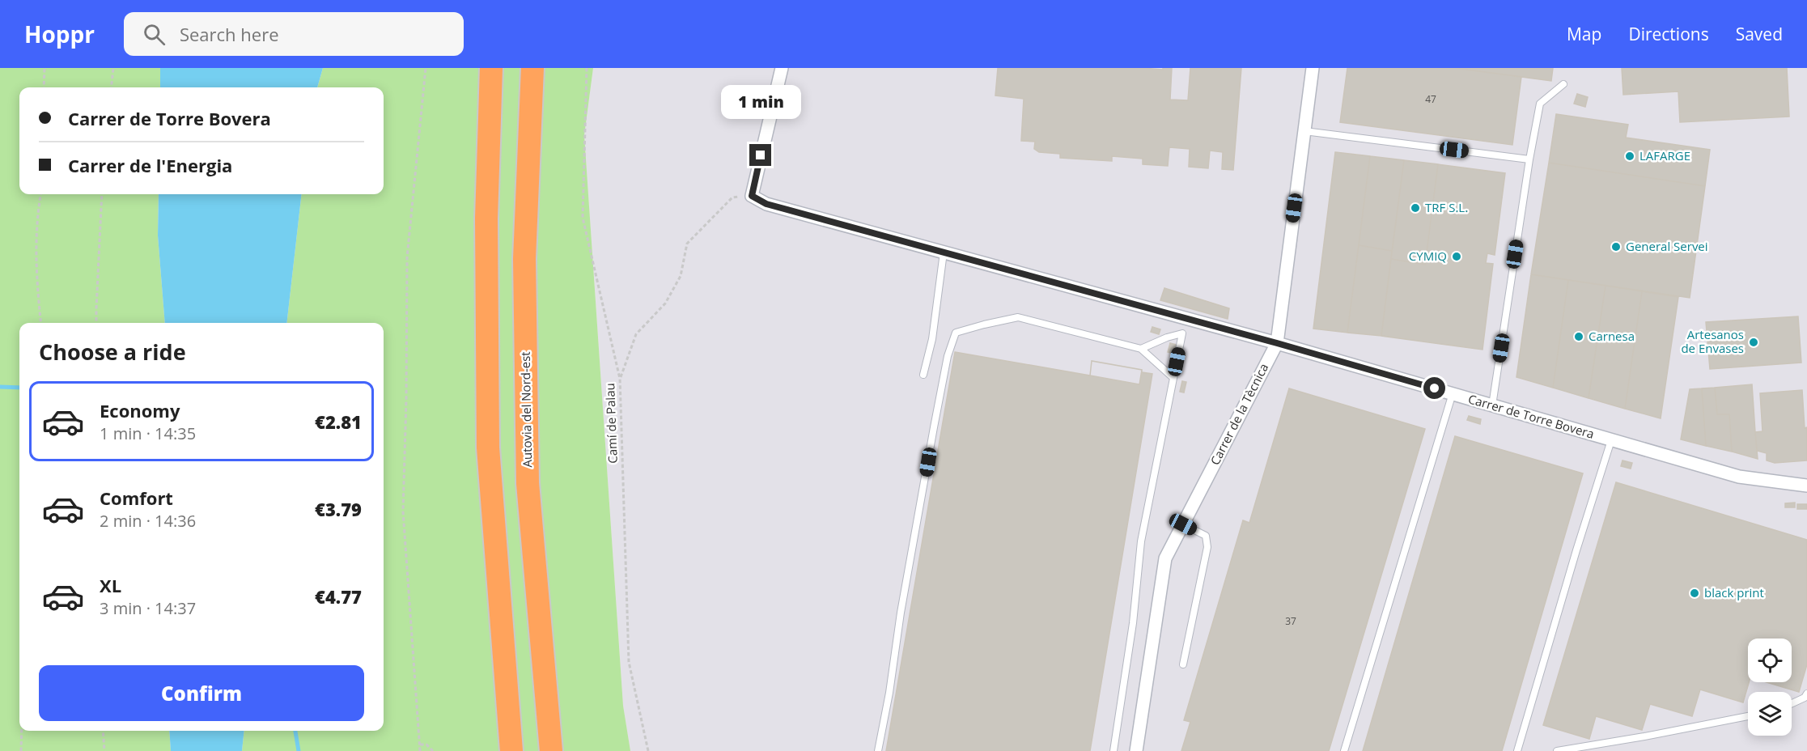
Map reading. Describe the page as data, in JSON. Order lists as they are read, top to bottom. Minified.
{"streets":{"highway":["Autovia del Nord-est"],"street":["Carrer de la Tècnica","Carrer de Torre Bovera"],"path":["Camí de Palau"]},"crossings":[["Carrer de la Tècnica","Carrer de Torre Bovera"]],"places":["LAFARGE","TRF S.L.","General Servei","CYMIQ","Carnesa","Artesanos de Envases","black print"],"house_numbers":["47","37"],"page":{"header":"Hoppr","search":"Search here","nav":["Map","Directions","Saved"],"bubble":"1 min","banner":["Carrer de Torre Bovera","Carrer de l'Energia"],"heading":"Choose a ride","list":[{"name":"Economy","note":"1 min · 14:35","value":"€2.81"},{"name":"Comfort","note":"2 min · 14:36","value":"€3.79"},{"name":"XL","note":"3 min · 14:37","value":"€4.77"}],"buttons":"Confirm"}}
